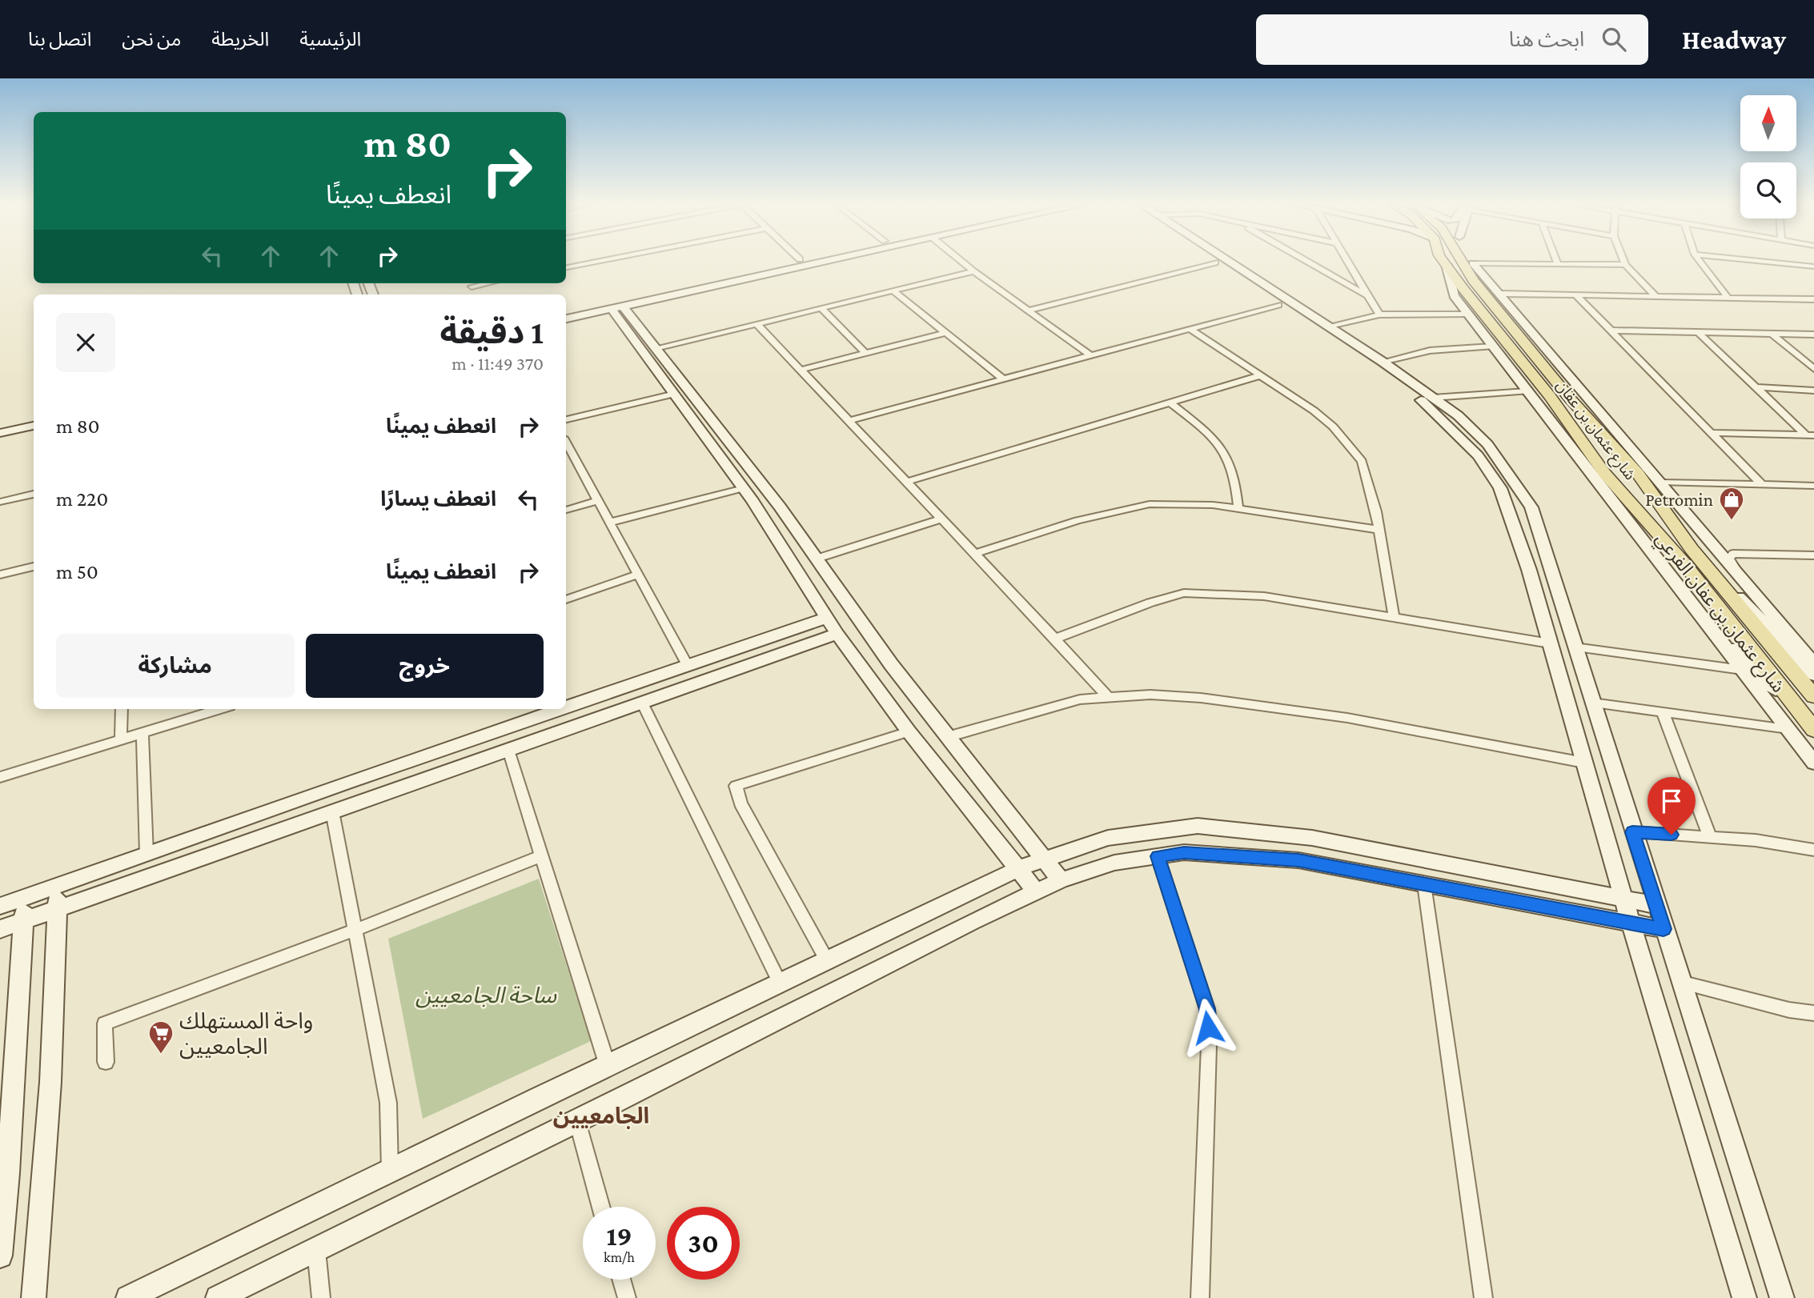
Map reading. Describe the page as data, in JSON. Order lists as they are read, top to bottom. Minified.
{"streets":{"main road":["شارع عثمان بن عفان"],"street":["شارع عثمان بن عفان الفرعي"]},"crossings":[["شارع عثمان بن عفان","شارع عثمان بن عفان الفرعي"]],"districts":["الجامعيين"],"parks":["ساحة الجامعيين"],"places":{"shop":["Petromin"],"supermarket":["واحة المستهلك الجامعيين"]},"north":"top","page":{"header":"Headway","search":"ابحث هنا","nav":["الرئيسية","الخريطة","من نحن","اتصل بنا"],"turn":["80 m","انعطف يمينًا"],"heading":["1 دقيقة","370 m · 11:49"],"list":[{"name":"انعطف يمينًا","value":"80 m"},{"name":"انعطف يسارًا","value":"220 m"},{"name":"انعطف يمينًا","value":"50 m"}],"buttons":["خروج","مشاركة"],"speed":"19 km/h","limit":"30"}}
